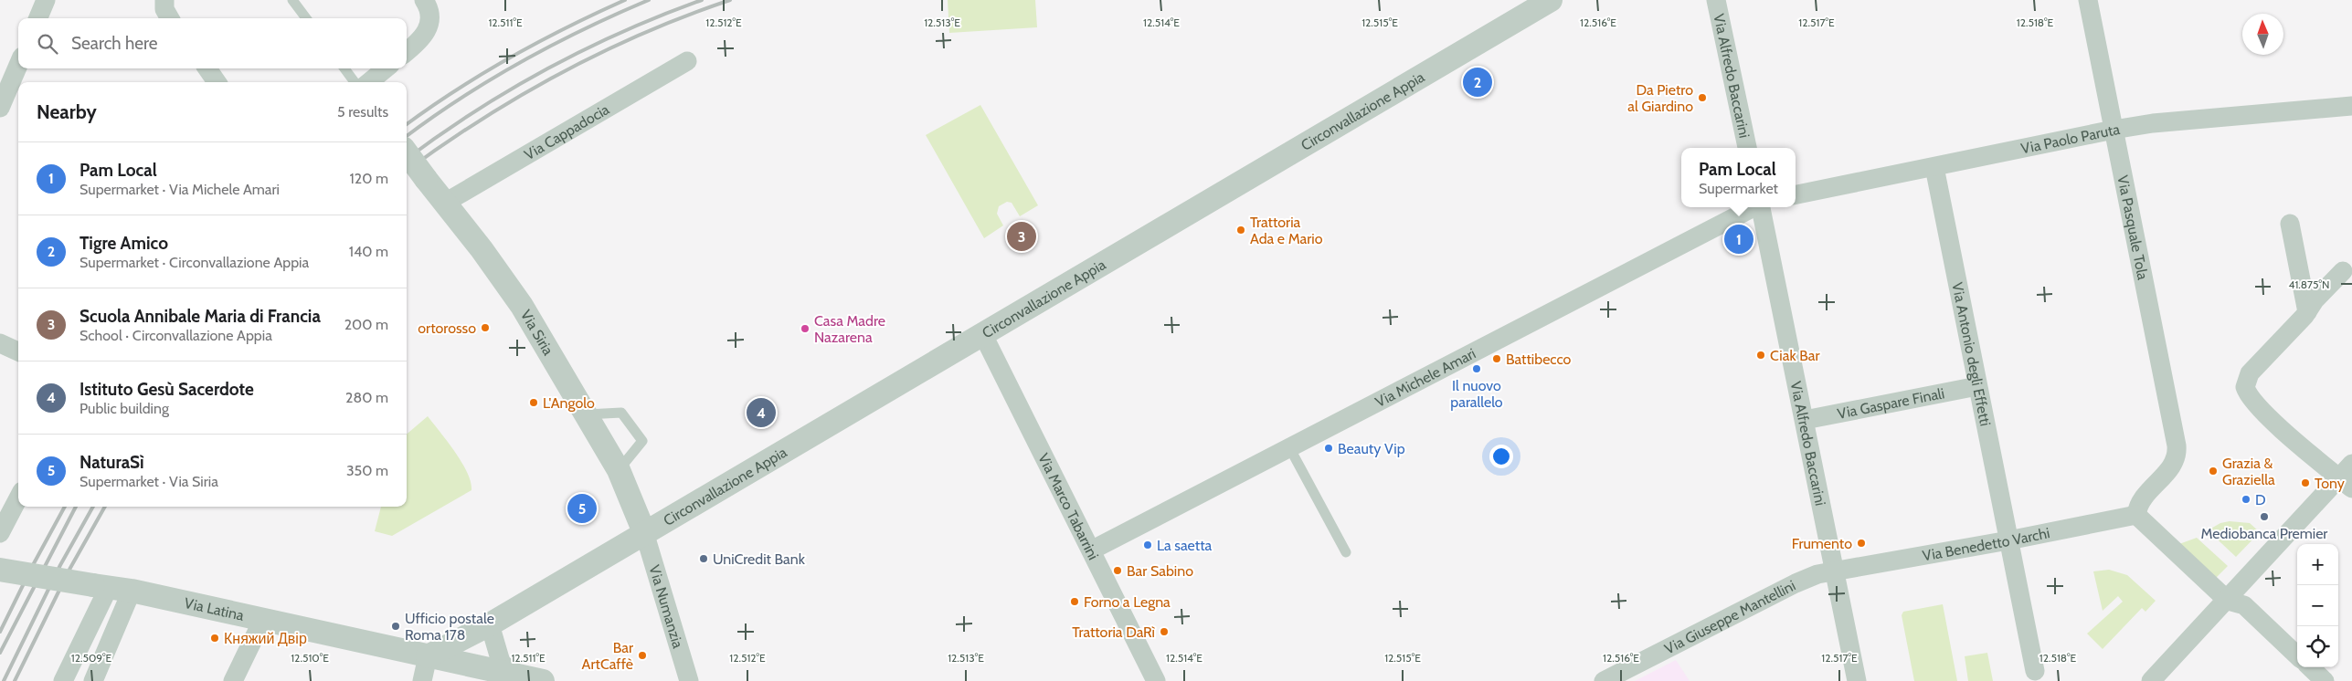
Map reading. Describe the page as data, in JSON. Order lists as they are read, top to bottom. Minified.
{"streets":{"street":["Via Alfredo Baccarini","Circonvallazione Appia","Via Cappadocia","Via Paolo Paruta","Via Pasquale Tola","Via Siria","Via Antonio degli Effetti","Via Michele Amari","Via Gaspare Finali","Via Marco Tabarrini","Via Benedetto Varchi","Via Numanzia","Via Latina","Via Giuseppe Mantellini"]},"crossings":[["Via Alfredo Baccarini","Via Gaspare Finali"],["Via Alfredo Baccarini","Via Benedetto Varchi"],["Via Alfredo Baccarini","Via Giuseppe Mantellini"],["Circonvallazione Appia","Via Siria"],["Circonvallazione Appia","Via Marco Tabarrini"],["Circonvallazione Appia","Via Numanzia"],["Circonvallazione Appia","Via Latina"],["Via Cappadocia","Via Siria"],["Via Paolo Paruta","Via Pasquale Tola"],["Via Paolo Paruta","Via Antonio degli Effetti"],["Via Pasquale Tola","Via Benedetto Varchi"],["Via Siria","Via Numanzia"],["Via Antonio degli Effetti","Via Gaspare Finali"],["Via Antonio degli Effetti","Via Benedetto Varchi"],["Via Michele Amari","Via Marco Tabarrini"],["Via Benedetto Varchi","Via Giuseppe Mantellini"]],"places":["Da Pietro al Giardino","Trattoria Ada e Mario","ortorosso","Casa Madre Nazarena","Ciak Bar","Battibecco","Il nuovo parallelo","L'Angolo","Beauty Vip","Grazia & Graziella","Tony","D","Mediobanca Premier","Frumento","La saetta","UniCredit Bank","Bar Sabino","Forno a Legna","Ufficio postale Roma 178","Trattoria DaRì","Княжий Двір","Bar ArtCaffè"],"north":"top","page":{"search":"Search here","pins":["2","3","1","4","5"],"heading":["Nearby","5 results"],"list":[{"mark":"1","name":"Pam Local","note":"Supermarket · Via Michele Amari","value":"120 m"},{"mark":"2","name":"Tigre Amico","note":"Supermarket · Circonvallazione Appia","value":"140 m"},{"mark":"3","name":"Scuola Annibale Maria di Francia","note":"School · Circonvallazione Appia","value":"200 m"},{"mark":"4","name":"Istituto Gesù Sacerdote","note":"Public building","value":"280 m"},{"mark":"5","name":"NaturaSì","note":"Supermarket · Via Siria","value":"350 m"}],"popup":["Pam Local","Supermarket"],"map_buttons":["+","−"]},"coordinates":["12.511°E","12.512°E","12.513°E","12.514°E","12.515°E","12.516°E","12.517°E","12.518°E","41.875°N","12.509°E","12.510°E"]}
